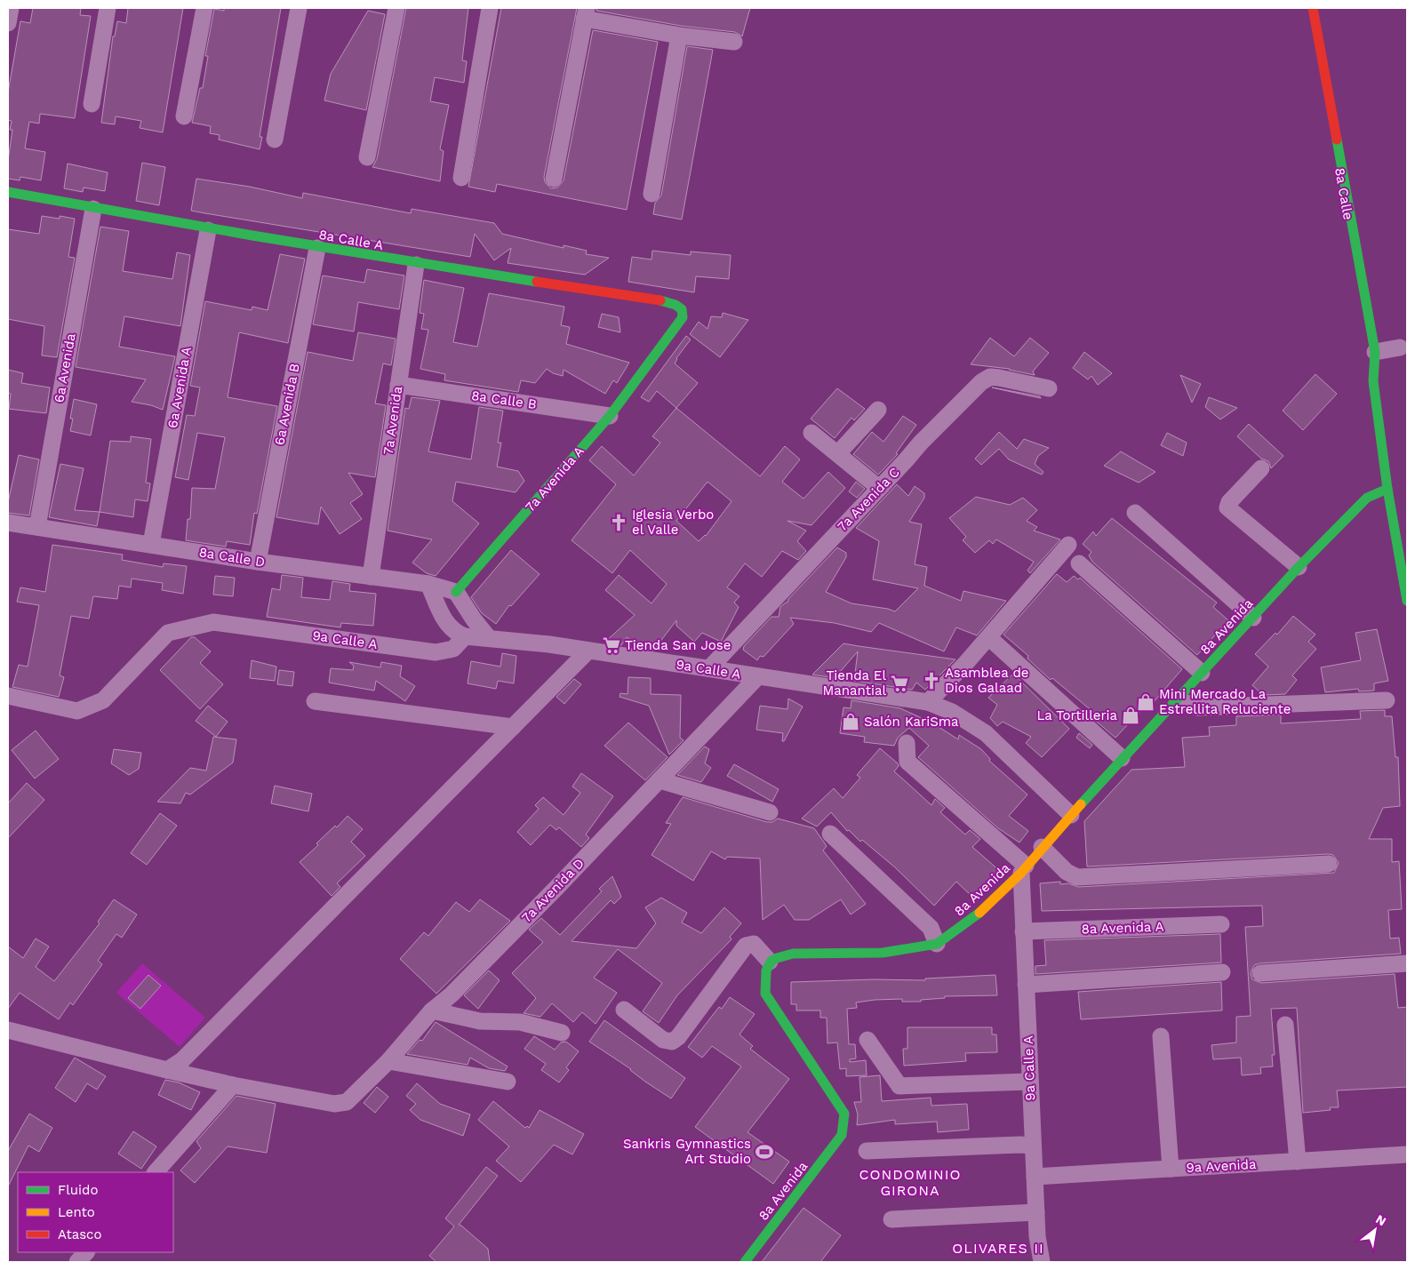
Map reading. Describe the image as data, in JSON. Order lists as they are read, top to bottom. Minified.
{"streets":{"street":["8a Calle","8a Calle A","6a Avenida","6a Avenida A","8a Calle B","6a Avenida B","7a Avenida","7a Avenida A","7a Avenida C","8a Calle D","8a Avenida","9a Calle A","7a Avenida D","8a Avenida A","9a Avenida"]},"crossings":[["8a Calle","8a Avenida"],["8a Calle A","6a Avenida"],["8a Calle A","6a Avenida A"],["8a Calle A","6a Avenida B"],["8a Calle A","7a Avenida"],["8a Calle A","7a Avenida A"],["6a Avenida","8a Calle D"],["6a Avenida A","8a Calle D"],["8a Calle B","7a Avenida"],["8a Calle B","7a Avenida A"],["6a Avenida B","8a Calle D"],["7a Avenida","8a Calle D"],["7a Avenida A","8a Calle D"],["7a Avenida C","9a Calle A"],["8a Avenida","9a Calle A"],["9a Calle A","7a Avenida D"],["9a Calle A","8a Avenida A"],["9a Calle A","9a Avenida"]],"districts":["CONDOMINIO GIRONA","OLIVARES II"],"places":{"church":["Iglesia Verbo el Valle","Asamblea de Dios Galaad"],"supermarket":["Tienda San Jose","Tienda El Manantial"],"shop":["Mini Mercado La Estrellita Reluciente","La Tortilleria","Salón KariSma"],"sports":["Sankris Gymnastics Art Studio"]},"legend":["Fluido","Lento","Atasco"],"north":"top right"}
